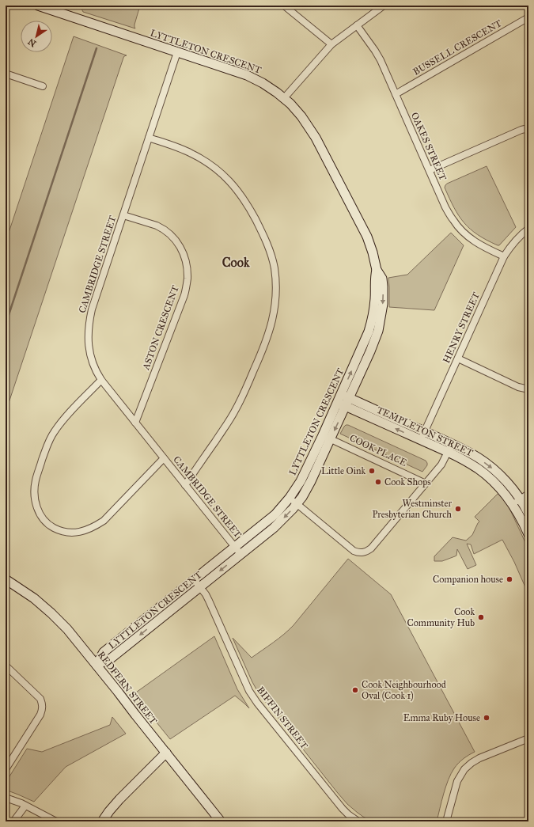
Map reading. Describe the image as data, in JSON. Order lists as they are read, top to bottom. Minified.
{"streets":{"street":["BUSSELL CRESCENT","LYTTLETON CRESCENT","OAKES STREET","CAMBRIDGE STREET","ASTON CRESCENT","HENRY STREET","TEMPLETON STREET","COOK PLACE","REDFERN STREET","BIFFIN STREET"]},"crossings":[["BUSSELL CRESCENT","OAKES STREET"],["LYTTLETON CRESCENT","CAMBRIDGE STREET"],["LYTTLETON CRESCENT","TEMPLETON STREET"],["LYTTLETON CRESCENT","COOK PLACE"],["LYTTLETON CRESCENT","REDFERN STREET"],["LYTTLETON CRESCENT","BIFFIN STREET"],["OAKES STREET","HENRY STREET"],["CAMBRIDGE STREET","ASTON CRESCENT"],["HENRY STREET","TEMPLETON STREET"]],"districts":["Cook"],"places":["Little Oink","Cook Shops","Westminster Presbyterian Church","Companion house","Cook Community Hub","Cook Neighbourhood Oval (Cook 1)","Emma Ruby House"],"north":"bottom left"}
